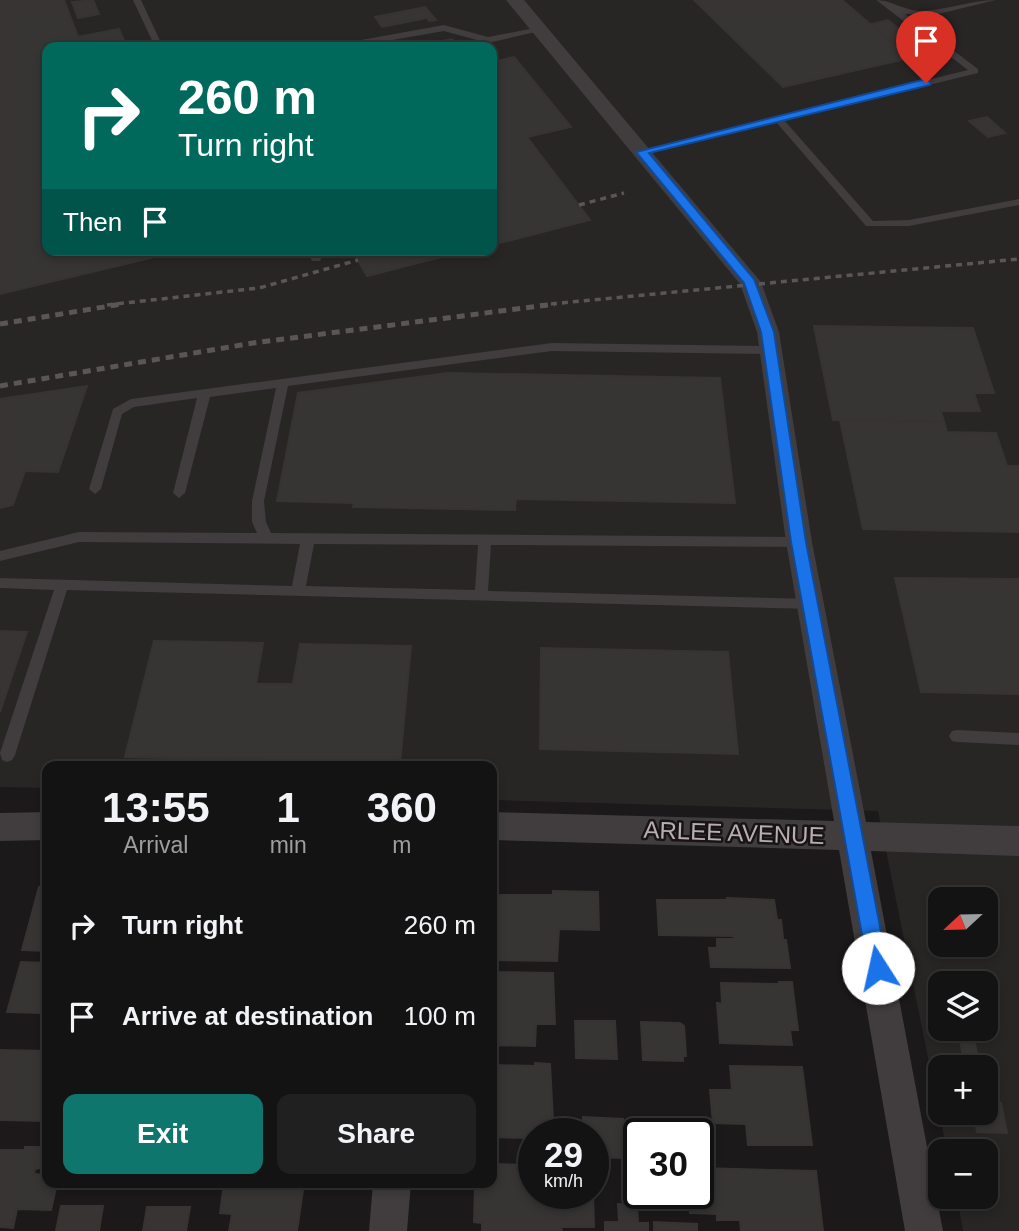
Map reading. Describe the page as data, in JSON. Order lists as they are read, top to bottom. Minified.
{"streets":{"street":["ARLEE AVENUE"]},"north":"left","page":{"turn":["260 m","Turn right"],"then":"Then","eta":["13:55","Arrival","1","min","360","m"],"list":[{"name":"Turn right","value":"260 m"},{"name":"Arrive at destination","value":"100 m"}],"map_buttons":["+","−"],"buttons":["Exit","Share"],"speed":"29 km/h","limit":"30"}}
